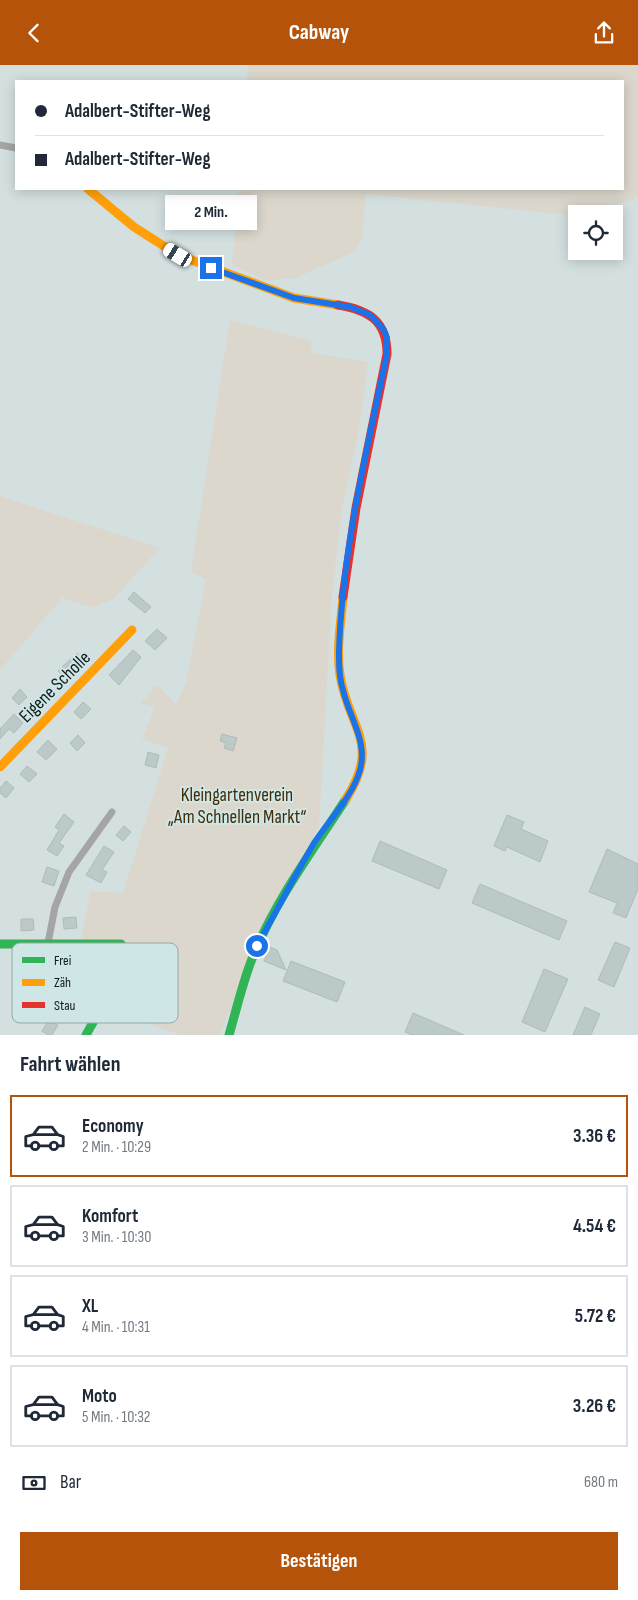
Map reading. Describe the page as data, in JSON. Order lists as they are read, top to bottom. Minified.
{"streets":{"street":["Eigene Scholle"]},"parks":["Kleingartenverein „Am Schnellen Markt“"],"legend":["Frei","Zäh","Stau"],"page":{"header":"Cabway","banner":["Adalbert-Stifter-Weg","Adalbert-Stifter-Weg"],"bubble":"2 Min.","heading":"Fahrt wählen","list":[{"name":"Economy","note":"2 Min. · 10:29","value":"3.36 €"},{"name":"Komfort","note":"3 Min. · 10:30","value":"4.54 €"},{"name":"XL","note":"4 Min. · 10:31","value":"5.72 €"},{"name":"Moto","note":"5 Min. · 10:32","value":"3.26 €"}],"pay":["Bar","680 m"],"buttons":"Bestätigen"}}
